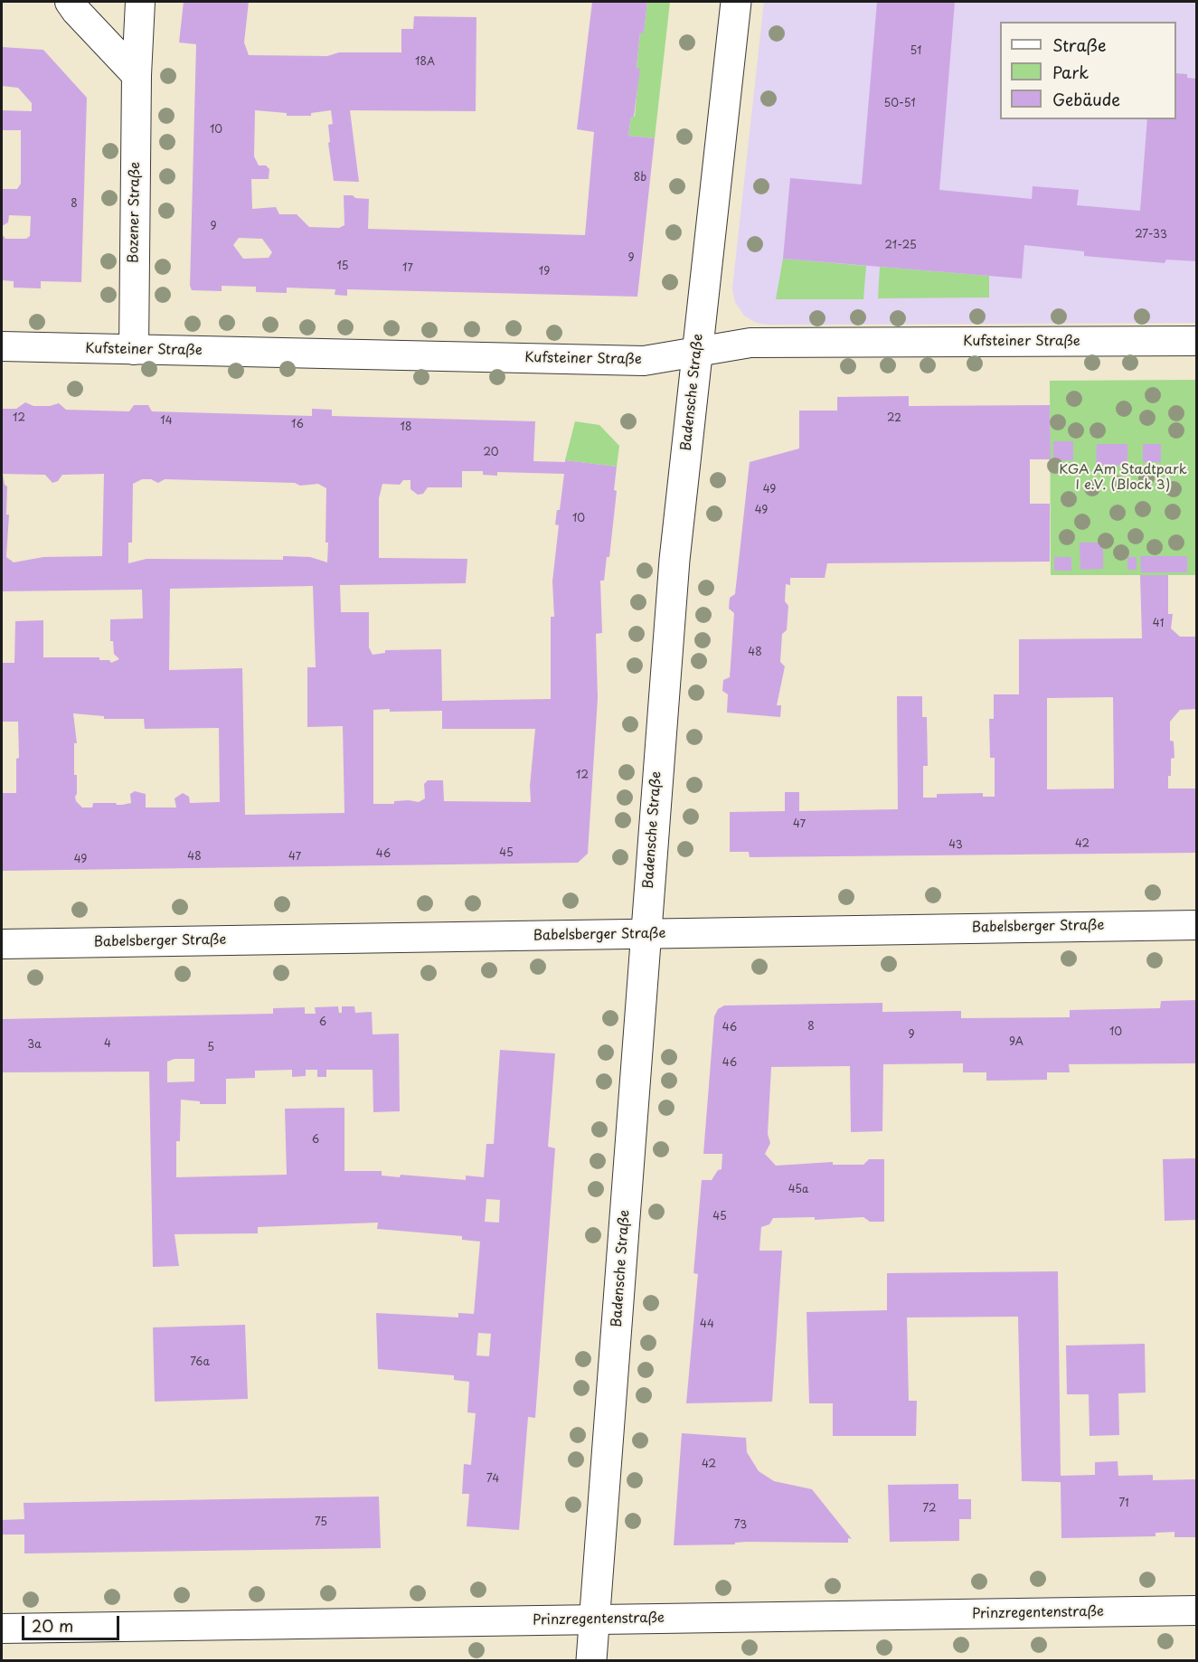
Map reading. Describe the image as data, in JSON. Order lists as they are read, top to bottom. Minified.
{"streets":{"street":["Bozener Straße","Kufsteiner Straße","Badensche Straße","Babelsberger Straße","Prinzregentenstraße"]},"crossings":[["Bozener Straße","Kufsteiner Straße"],["Kufsteiner Straße","Badensche Straße"],["Badensche Straße","Babelsberger Straße"],["Badensche Straße","Prinzregentenstraße"]],"parks":["KGA Am Stadtpark I e.V. (Block 3)"],"house_numbers":["51","18A","50-51","10","8b","8","9","27-33","21-25","9","15","17","19","12","22","14","16","18","20","49","49","10","41","48","12","47","42","43","45","46","48","47","49","6","8","46","10","9","9A","4","3a","5","46","6","45a","45","44","76a","42","74","71","72","75","73"],"legend":["Straße","Park","Gebäude"],"scale_bar":"20 m"}
